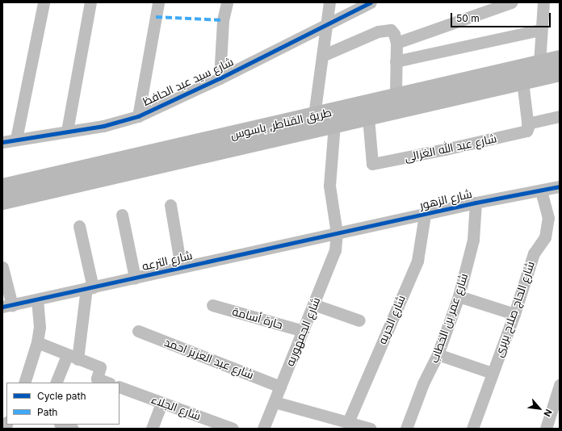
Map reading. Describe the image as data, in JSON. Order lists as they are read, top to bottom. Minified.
{"streets":{"main road":["طريق القناطر, باسوس"],"street":["شارع سيد عبد الحافظ","شارع عبد الله الغزالى","شارع الزهور","شارع الترعه","شارع الحاج صلاح بربرى","حارة أسامة","شارع عمر بن الخطاب","شارع الحريه","شارع الجمهوريه","شارع عبد العزيز احمد","شارع الجلاء"]},"crossings":[["طريق القناطر, باسوس","شارع عبد الله الغزالى"],["طريق القناطر, باسوس","شارع الجمهوريه"],["شارع الزهور","شارع الترعه"],["شارع الزهور","شارع الحاج صلاح بربرى"],["شارع الزهور","شارع عمر بن الخطاب"],["شارع الزهور","شارع الحريه"],["شارع الزهور","شارع الجمهوريه"],["شارع الترعه","شارع الجمهوريه"],["حارة أسامة","شارع الجمهوريه"],["شارع الجمهوريه","شارع عبد العزيز احمد"]],"legend":["Cycle path","Path"],"scale_bar":"50 m","north":"bottom right"}
